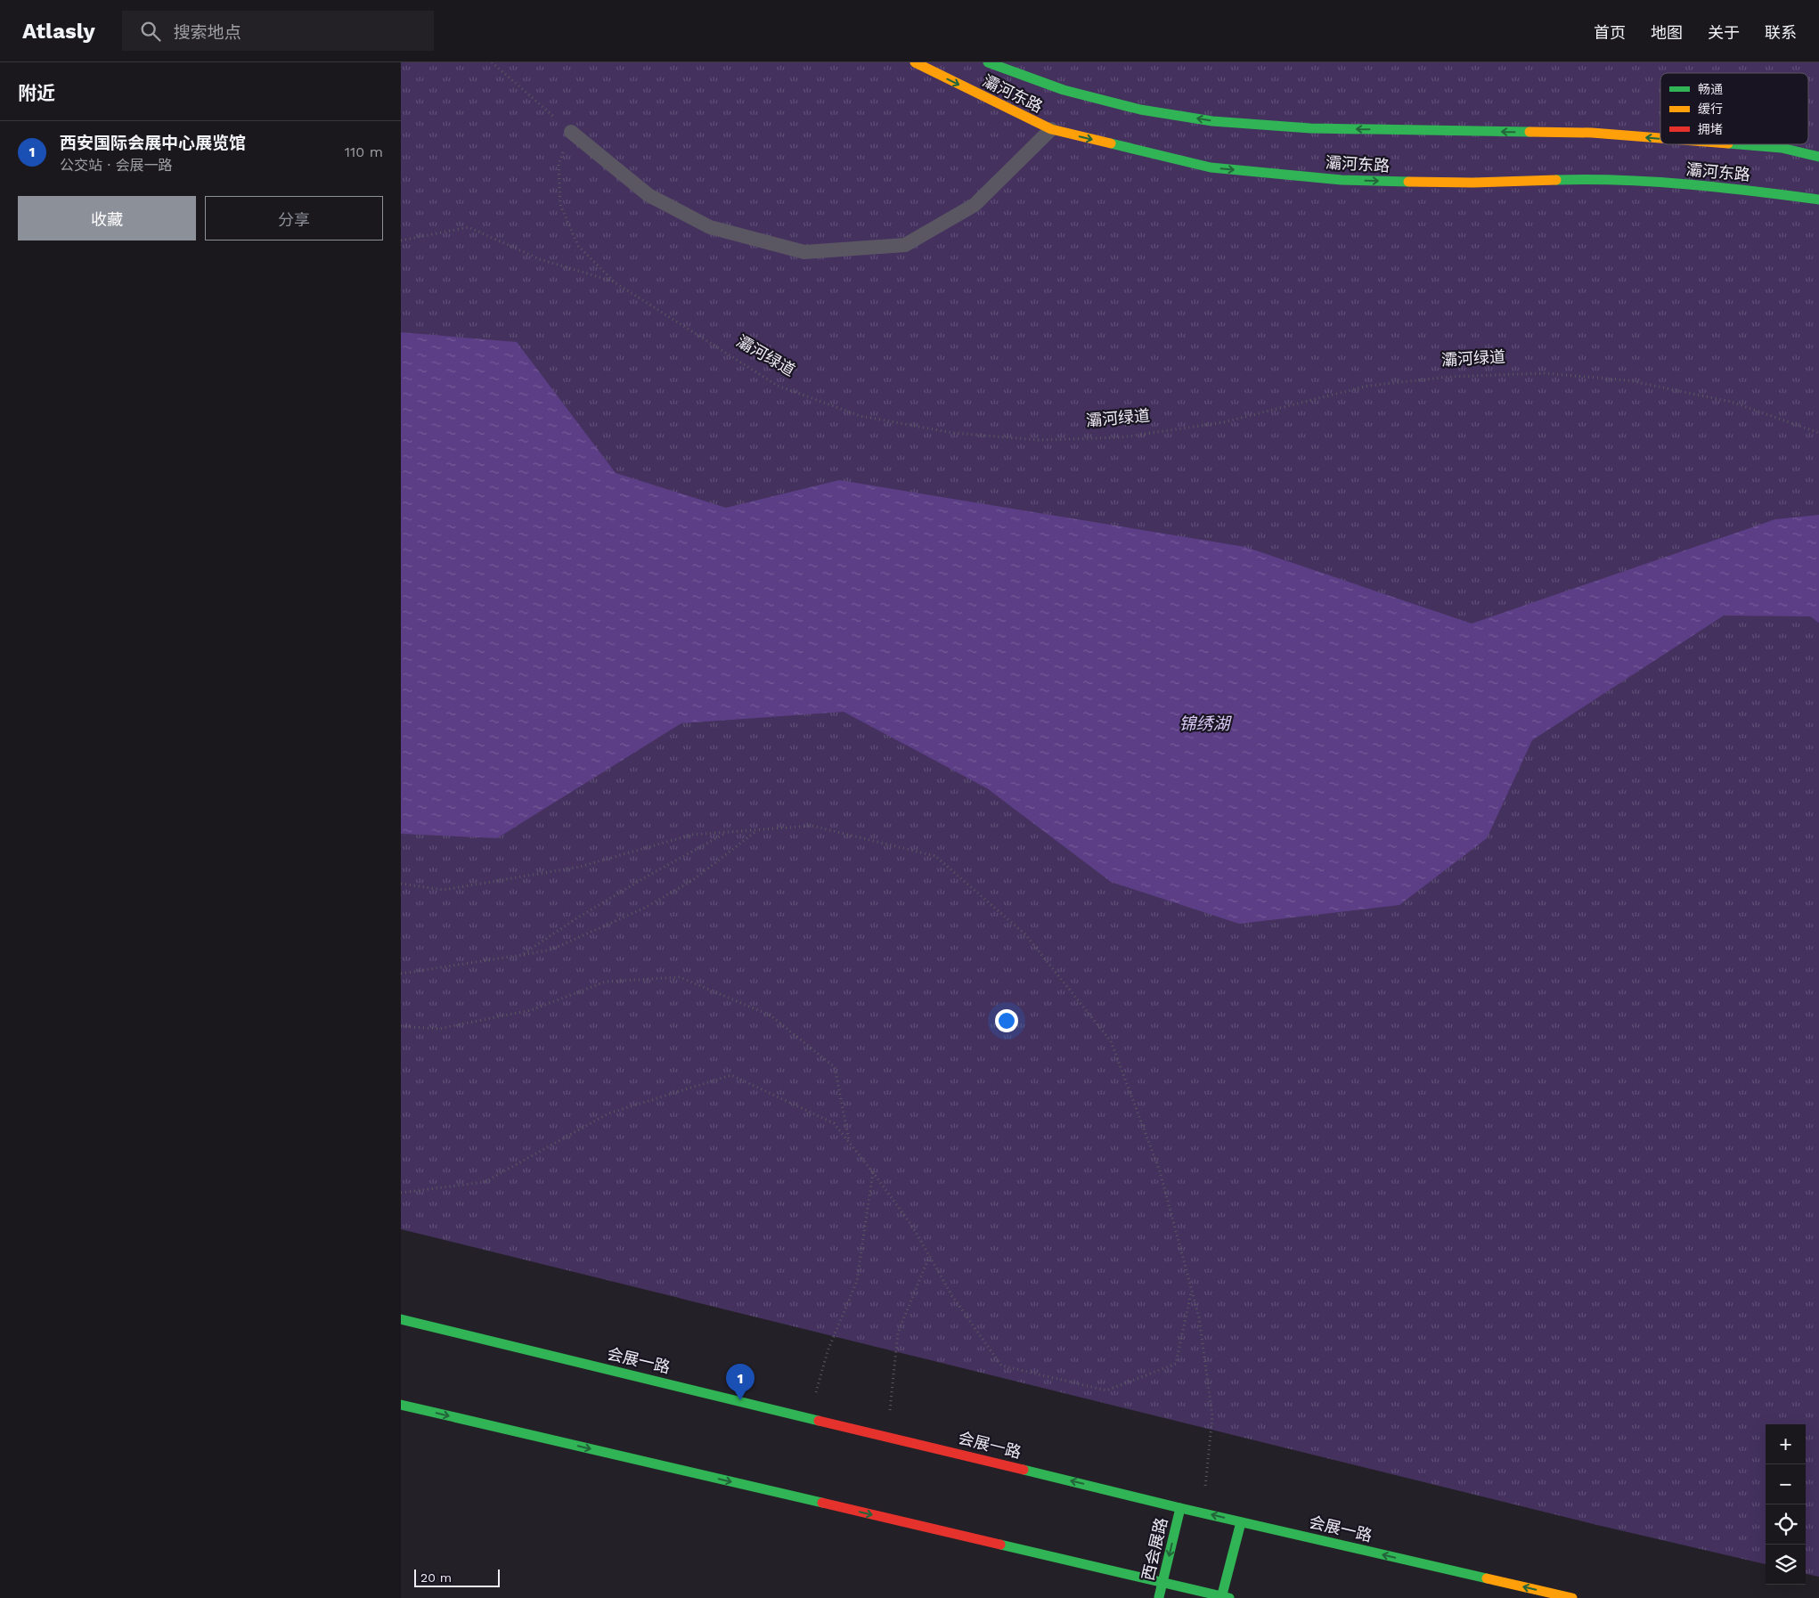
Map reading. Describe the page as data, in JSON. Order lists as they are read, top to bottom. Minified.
{"streets":{"main road":["灞河东路","会展一路","西会展路"],"path":["灞河绿道"]},"crossings":[["会展一路","西会展路"]],"water":["锦绣湖"],"legend":["畅通","缓行","拥堵"],"scale_bar":"20 m","page":{"header":"Atlasly","search":"搜索地点","nav":["首页","地图","关于","联系"],"heading":"附近","list":[{"mark":"1","name":"西安国际会展中心展览馆","note":"公交站 · 会展一路","value":"110 m"}],"buttons":["收藏","分享"],"pins":"1","map_buttons":["+","−"],"scale":"20 m"}}
